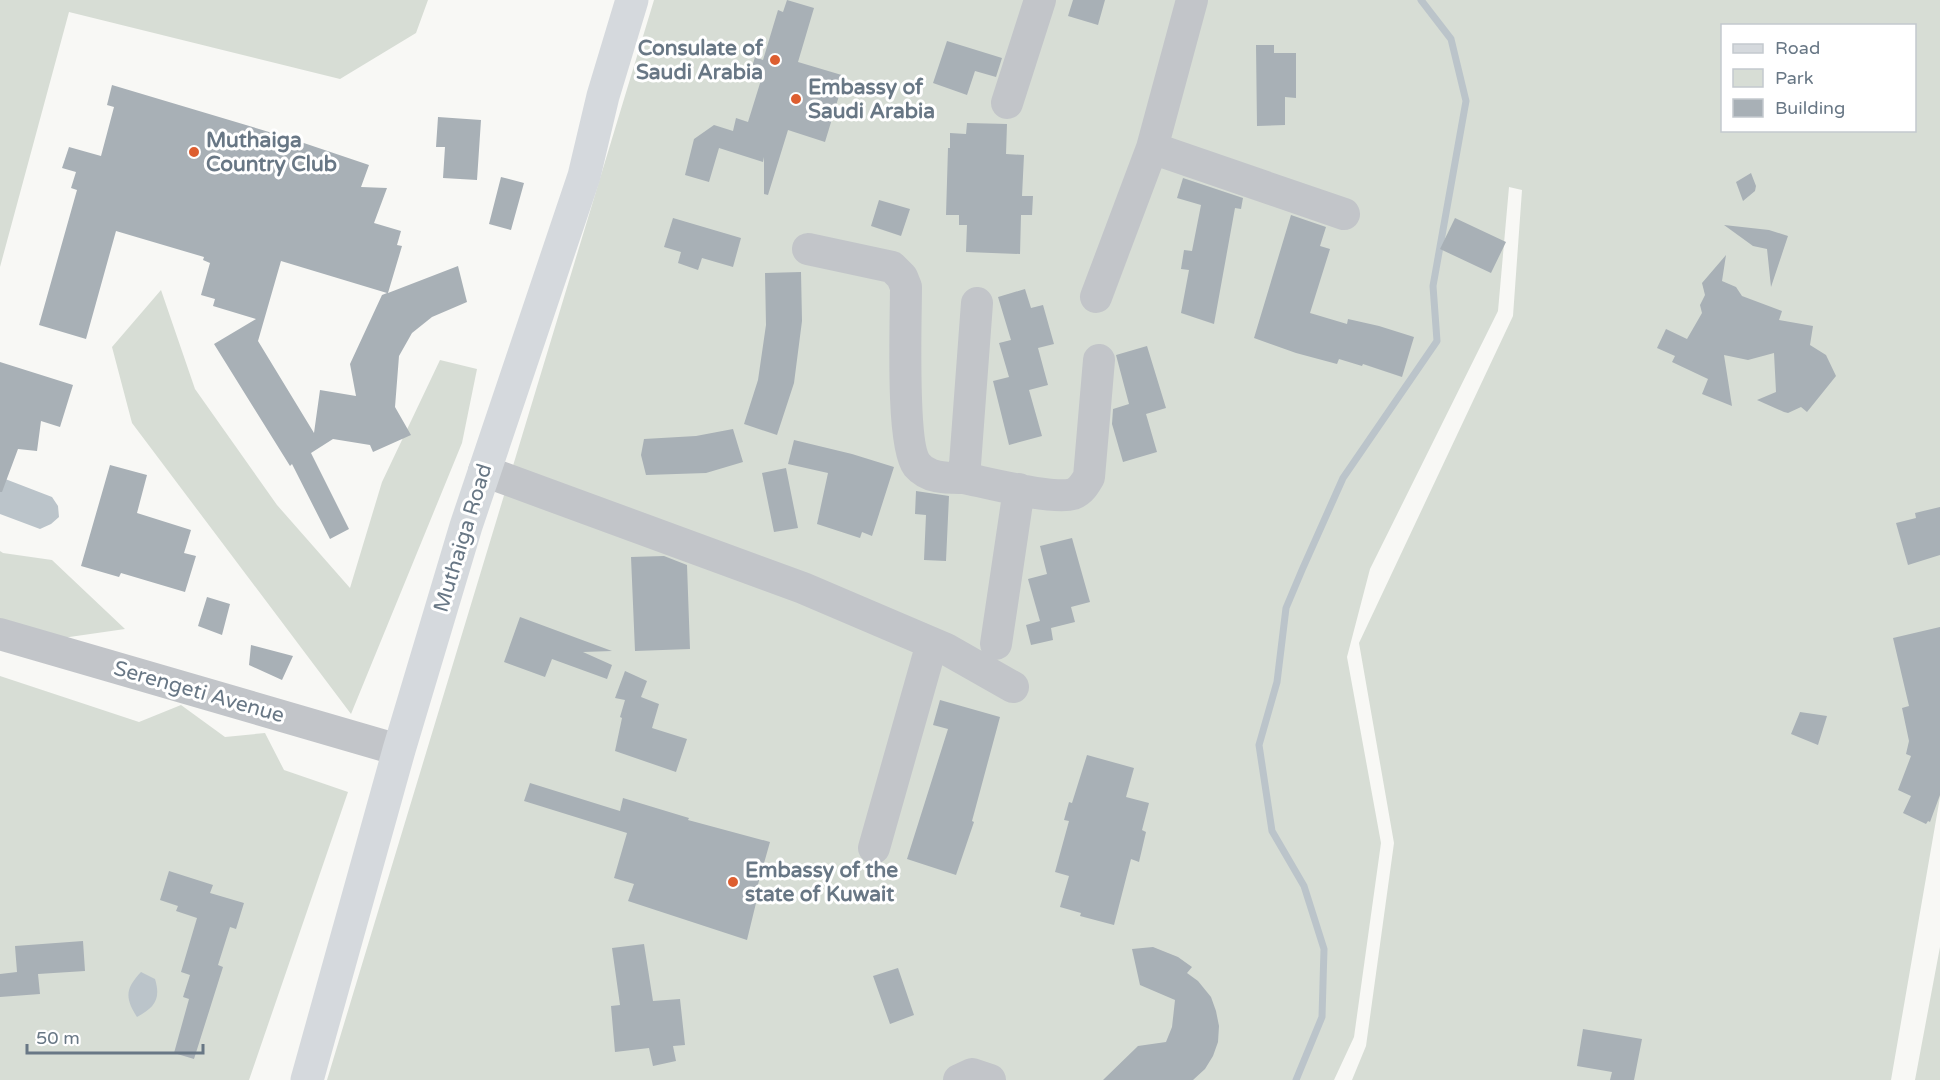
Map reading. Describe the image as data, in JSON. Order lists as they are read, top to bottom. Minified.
{"streets":{"main road":["Muthaiga Road"],"street":["Serengeti Avenue"]},"crossings":[["Muthaiga Road","Serengeti Avenue"]],"places":["Consulate of Saudi Arabia","Embassy of Saudi Arabia","Muthaiga Country Club","Embassy of the state of Kuwait"],"legend":["Road","Park","Building"],"scale_bar":"50 m"}
